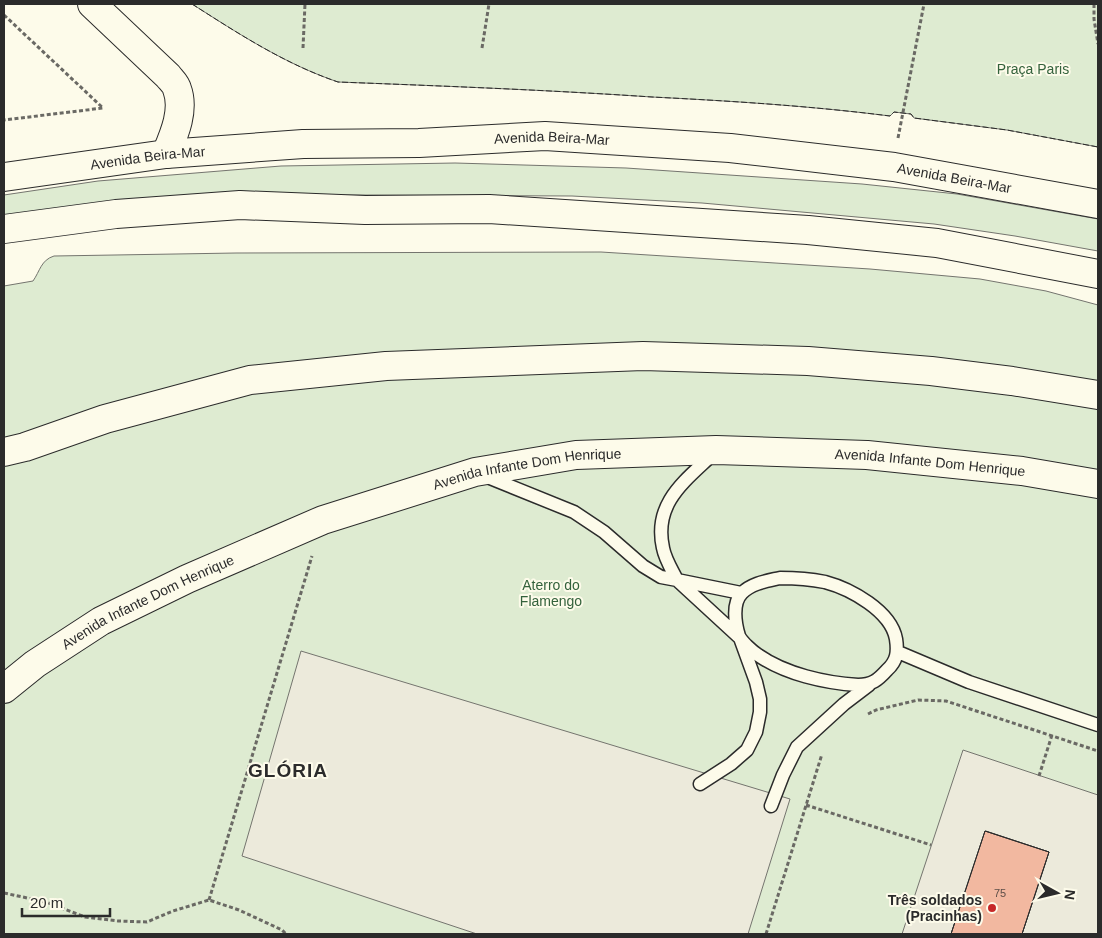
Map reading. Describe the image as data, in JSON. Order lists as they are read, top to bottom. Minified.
{"streets":{"main road":["Avenida Beira-Mar","Avenida Infante Dom Henrique"]},"districts":["GLÓRIA"],"parks":["Praça Paris","Aterro do Flamengo"],"places":["Três soldados (Pracinhas)"],"house_numbers":["75"],"scale_bar":"20 m","north":"right"}
